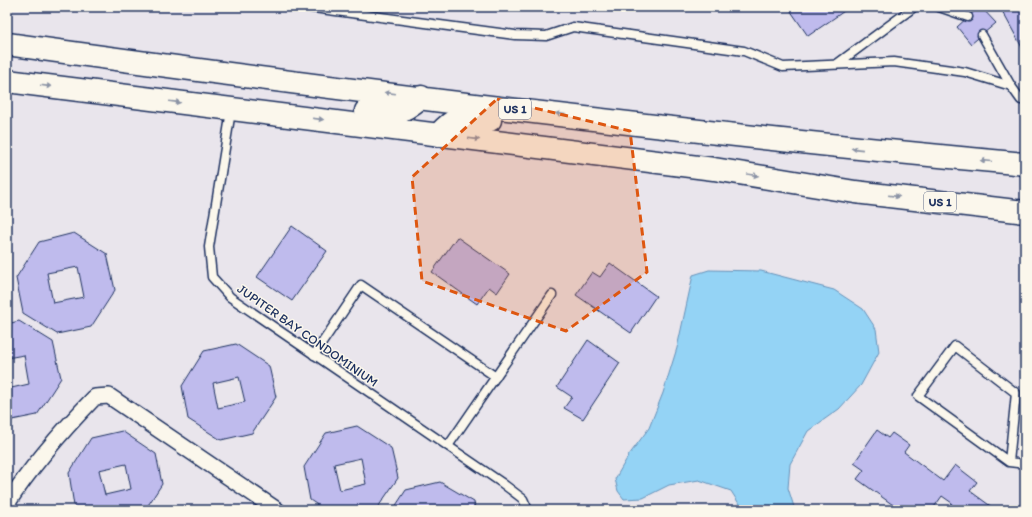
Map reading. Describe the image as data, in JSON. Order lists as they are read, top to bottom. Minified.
{"streets":{"main road":["US 1"],"lane":["JUPITER BAY CONDOMINIUM"]},"crossings":[["US 1","JUPITER BAY CONDOMINIUM"]]}
